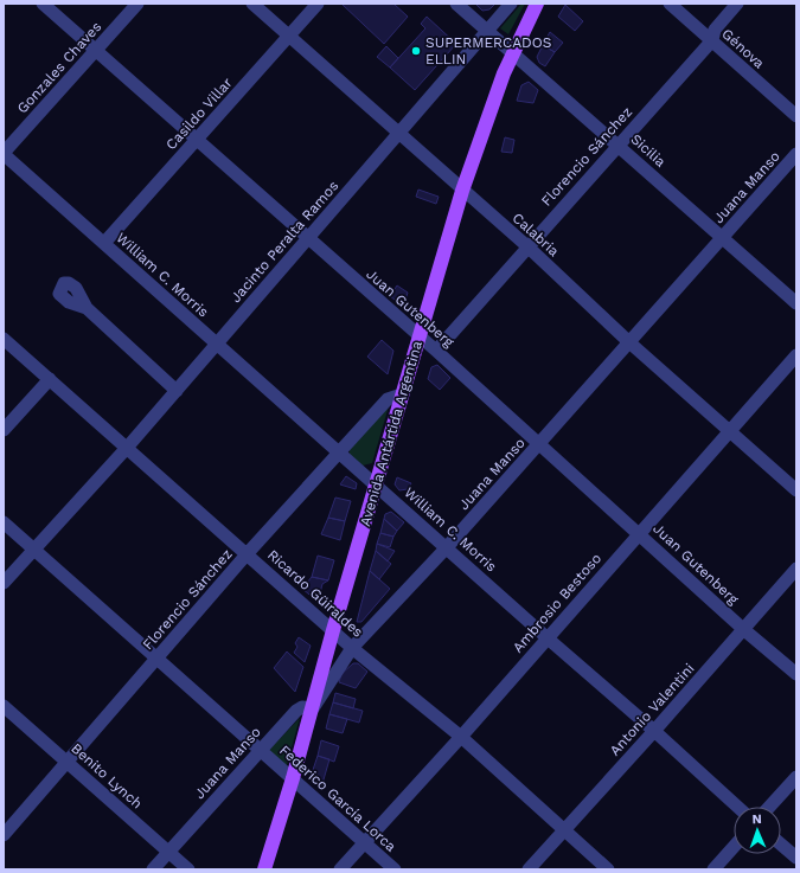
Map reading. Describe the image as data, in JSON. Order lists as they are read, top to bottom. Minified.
{"streets":{"main road":["Avenida Antártida Argentina"],"street":["Génova","Gonzales Chaves","Casildo Villar","Sicilia","Florencio Sánchez","Juana Manso","Calabria","Jacinto Peralta Ramos","William C. Morris","Juan Gutenberg","Ricardo Güiraldes","Ambrosio Bestoso","Antonio Valentini","Benito Lynch","Federico García Lorca"]},"crossings":[["Génova","Florencio Sánchez"],["Gonzales Chaves","William C. Morris"],["Gonzales Chaves","Juan Gutenberg"],["Casildo Villar","Calabria"],["Casildo Villar","William C. Morris"],["Casildo Villar","Juan Gutenberg"],["Sicilia","Florencio Sánchez"],["Sicilia","Juana Manso"],["Sicilia","Jacinto Peralta Ramos"],["Sicilia","Avenida Antártida Argentina"],["Florencio Sánchez","Calabria"],["Florencio Sánchez","William C. Morris"],["Florencio Sánchez","Juan Gutenberg"],["Florencio Sánchez","Avenida Antártida Argentina"],["Florencio Sánchez","Ricardo Güiraldes"],["Florencio Sánchez","Benito Lynch"],["Florencio Sánchez","Federico García Lorca"],["Juana Manso","Calabria"],["Juana Manso","William C. Morris"],["Juana Manso","Juan Gutenberg"],["Juana Manso","Avenida Antártida Argentina"],["Juana Manso","Ricardo Güiraldes"],["Juana Manso","Benito Lynch"],["Juana Manso","Federico García Lorca"],["Calabria","Jacinto Peralta Ramos"],["Calabria","Avenida Antártida Argentina"],["Calabria","Ambrosio Bestoso"],["Jacinto Peralta Ramos","William C. Morris"],["Jacinto Peralta Ramos","Juan Gutenberg"],["Jacinto Peralta Ramos","Ricardo Güiraldes"],["Jacinto Peralta Ramos","Federico García Lorca"],["William C. Morris","Avenida Antártida Argentina"],["William C. Morris","Ambrosio Bestoso"],["William C. Morris","Antonio Valentini"],["Juan Gutenberg","Avenida Antártida Argentina"],["Juan Gutenberg","Ambrosio Bestoso"],["Juan Gutenberg","Antonio Valentini"],["Avenida Antártida Argentina","Ricardo Güiraldes"],["Avenida Antártida Argentina","Federico García Lorca"],["Ricardo Güiraldes","Ambrosio Bestoso"],["Ricardo Güiraldes","Antonio Valentini"],["Ambrosio Bestoso","Federico García Lorca"]],"places":["SUPERMERCADOS ELLIN"],"north":"top"}
